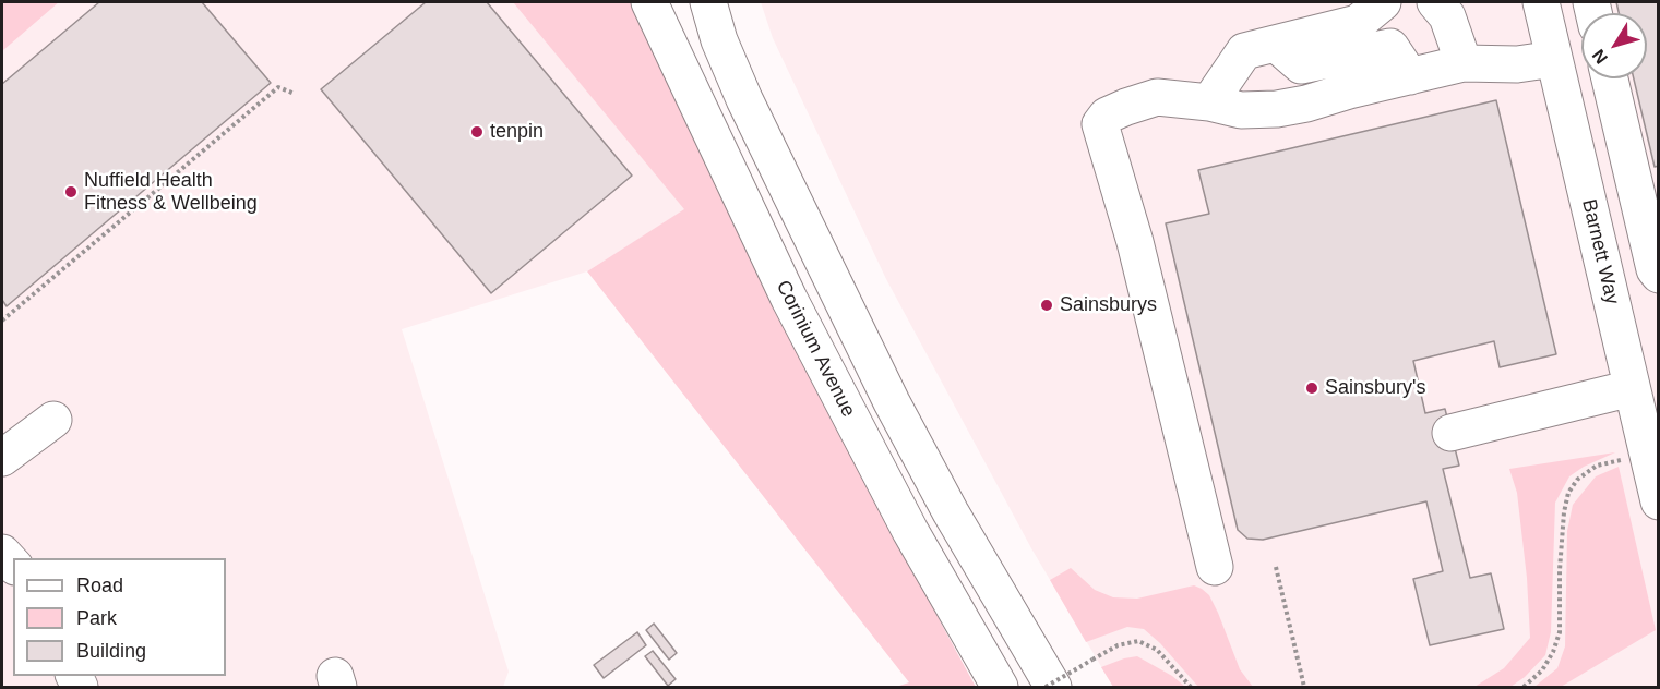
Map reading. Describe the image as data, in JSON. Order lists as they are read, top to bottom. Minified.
{"streets":{"main road":["Barnett Way","Corinium Avenue"]},"places":["tenpin","Nuffield Health Fitness & Wellbeing","Sainsburys","Sainsbury's"],"legend":["Road","Park","Building"],"north":"bottom left"}
